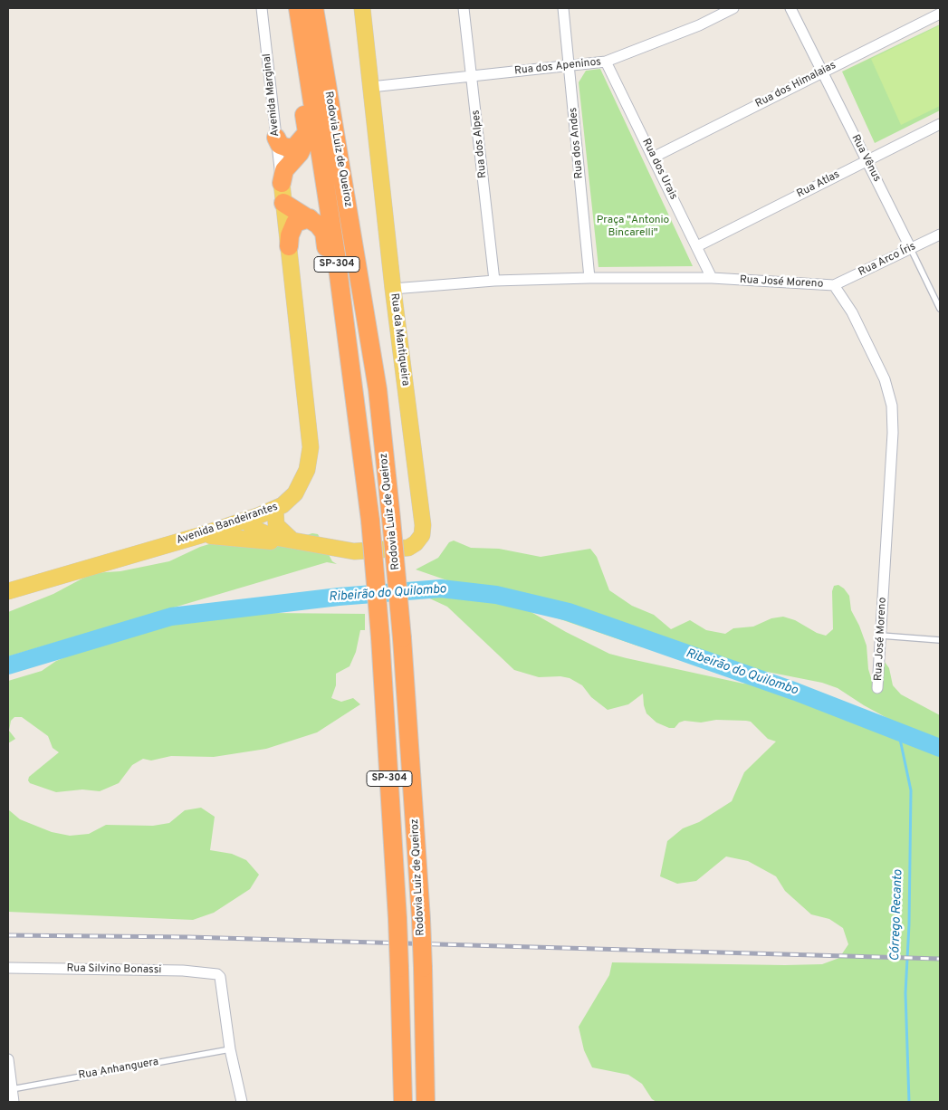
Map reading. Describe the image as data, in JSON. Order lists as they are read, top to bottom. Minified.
{"streets":{"highway":["Rodovia Luiz de Queiroz","SP-304"],"main road":["Rua da Mantiqueira","Avenida Bandeirantes"],"street":["Rua dos Apeninos","Rua dos Himalaias","Avenida Marginal","Rua dos Andes","Rua dos Alpes","Rua Vênus","Rua dos Urais","Rua Atlas","Rua Arco Íris","Rua José Moreno","Rua Silvino Bonassi"],"lane":["Rua Anhanguera"]},"crossings":[["Rua dos Apeninos","Rua dos Andes"],["Rua dos Apeninos","Rua dos Alpes"],["Rua dos Apeninos","Rua dos Urais"],["Rua dos Apeninos","Rua da Mantiqueira"],["Rua dos Himalaias","Rua Vênus"],["Rua dos Himalaias","Rua dos Urais"],["Avenida Marginal","Avenida Bandeirantes"],["Rua dos Andes","Rua José Moreno"],["Rua dos Alpes","Rua José Moreno"],["Rua Vênus","Rua Atlas"],["Rua Vênus","Rua Arco Íris"],["Rua dos Urais","Rua Atlas"],["Rua dos Urais","Rua José Moreno"],["Rua Arco Íris","Rua José Moreno"],["Rua José Moreno","Rua da Mantiqueira"],["Rua da Mantiqueira","Avenida Bandeirantes"],["Rua Silvino Bonassi","Rua Anhanguera"]],"water":["Ribeirão do Quilombo","Córrego Recanto"],"parks":["Praça \"Antonio Bincarelli\""]}
